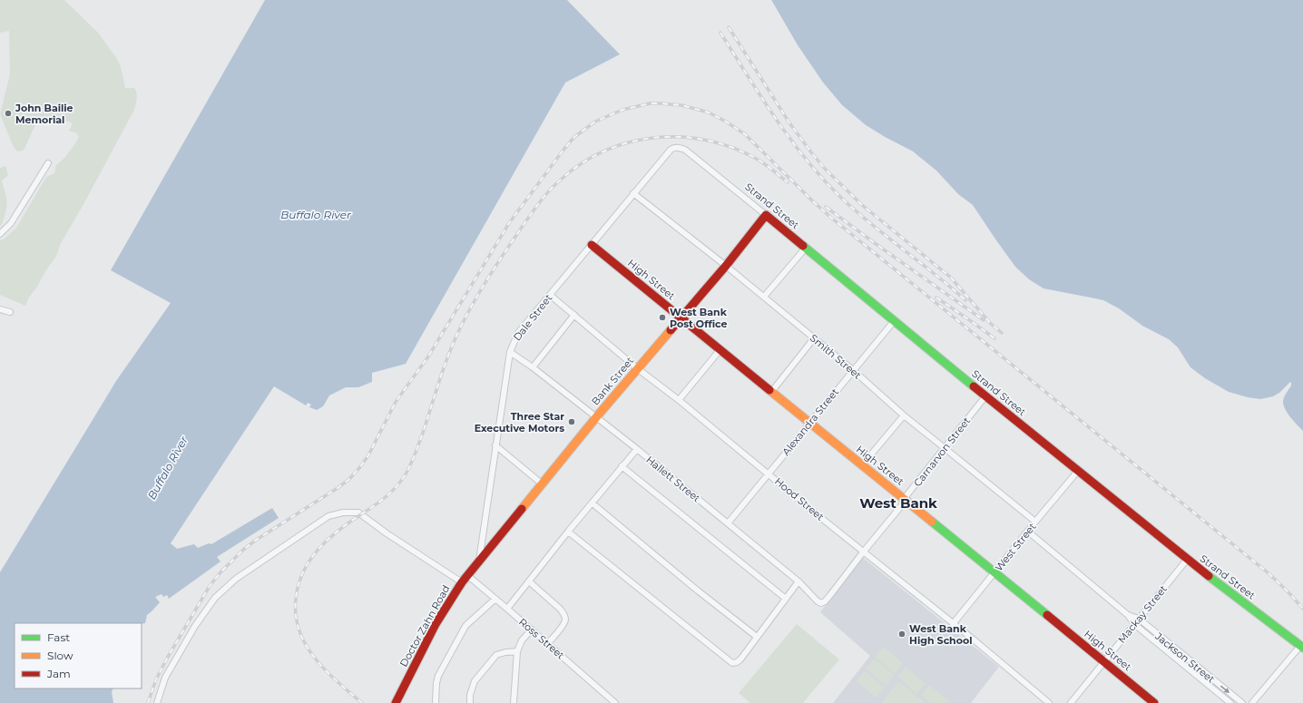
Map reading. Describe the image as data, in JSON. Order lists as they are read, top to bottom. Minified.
{"streets":{"street":["Strand Street","High Street","Dale Street","Smith Street","Bank Street","Alexandra Street","Carnarvon Street","Hallett Street","Hood Street","West Street","Mackay Street","Doctor Zahn Road","Ross Street","Jackson Street"]},"crossings":[["Strand Street","Dale Street"],["Strand Street","Bank Street"],["Strand Street","Alexandra Street"],["Strand Street","Carnarvon Street"],["Strand Street","West Street"],["Strand Street","Mackay Street"],["High Street","Dale Street"],["High Street","Bank Street"],["High Street","Alexandra Street"],["High Street","Carnarvon Street"],["High Street","West Street"],["High Street","Mackay Street"],["Dale Street","Smith Street"],["Dale Street","Bank Street"],["Dale Street","Hallett Street"],["Dale Street","Hood Street"],["Dale Street","Doctor Zahn Road"],["Smith Street","Bank Street"],["Smith Street","Alexandra Street"],["Smith Street","Carnarvon Street"],["Smith Street","West Street"],["Bank Street","Hallett Street"],["Bank Street","Hood Street"],["Bank Street","Doctor Zahn Road"],["Alexandra Street","Hallett Street"],["Alexandra Street","Hood Street"],["Carnarvon Street","Hallett Street"],["Carnarvon Street","Hood Street"],["Hood Street","West Street"],["West Street","Jackson Street"],["Mackay Street","Jackson Street"],["Doctor Zahn Road","Ross Street"]],"districts":["West Bank"],"water":["Buffalo River"],"places":["John Bailie Memorial","West Bank Post Office","Three Star Executive Motors","West Bank High School"],"legend":["Fast","Slow","Jam"]}
